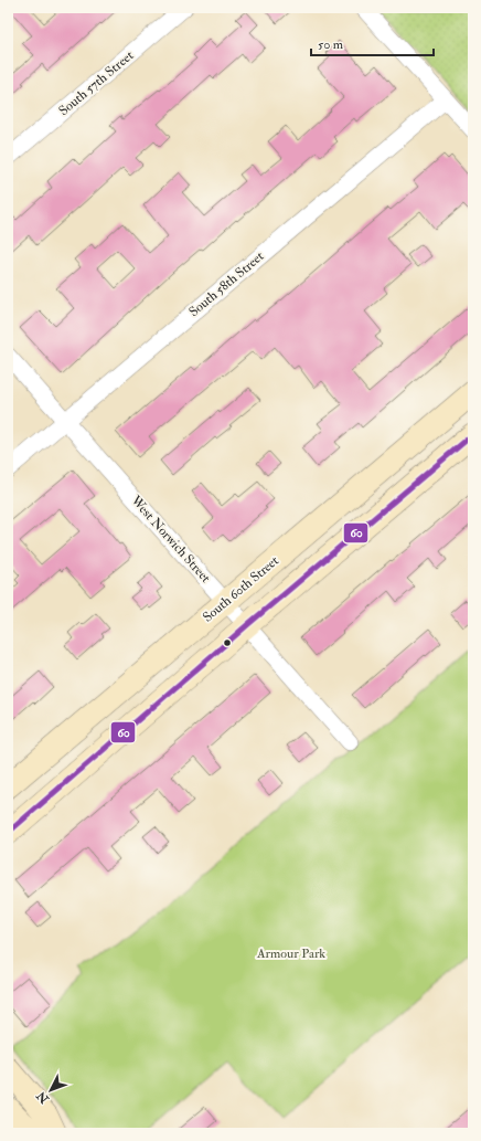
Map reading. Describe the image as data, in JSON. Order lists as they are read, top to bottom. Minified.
{"streets":{"main road":["South 60th Street"],"street":["South 57th Street","South 58th Street","West Norwich Street"]},"crossings":[["South 58th Street","West Norwich Street"],["West Norwich Street","South 60th Street"]],"parks":["Armour Park"],"lines":["transit line 60"],"scale_bar":"50 m","north":"bottom left"}
